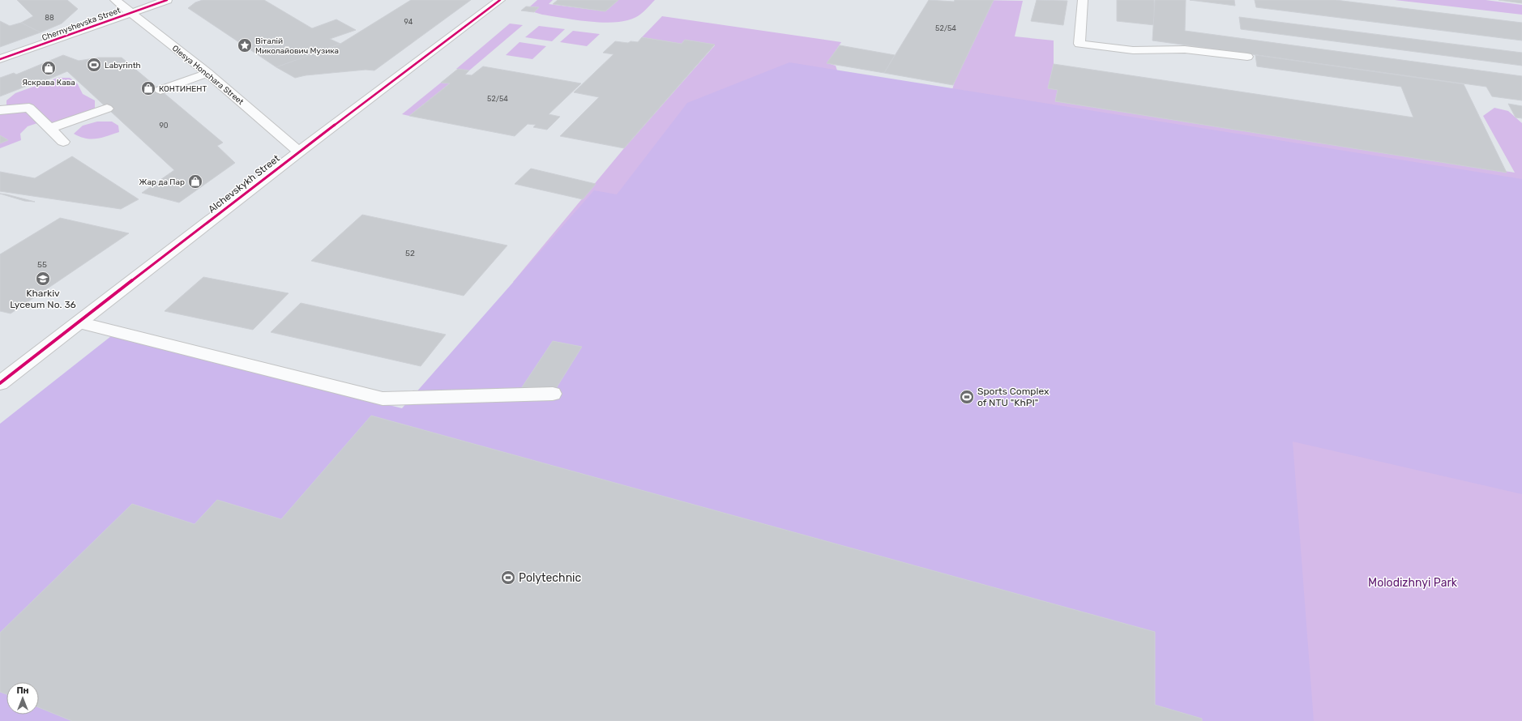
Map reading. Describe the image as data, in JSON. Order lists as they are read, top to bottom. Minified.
{"streets":{"street":["Chernyshevska Street","Olesya Honchara Street","Alchevskykh Street"]},"crossings":[["Chernyshevska Street","Olesya Honchara Street"],["Olesya Honchara Street","Alchevskykh Street"]],"parks":["Molodizhnyi Park"],"places":{"place":["Віталій Миколайович Музика"],"sports":["Labyrinth","Sports Complex of NTU \"KhPI\"","Polytechnic"],"shop":["Яскрава Кава","КОНТИНЕНТ","Жар да Пар"],"school or university":["Kharkiv Lyceum No. 36"]},"house_numbers":["88","94","52/54","52/54","90","52","55"],"north":"top"}
